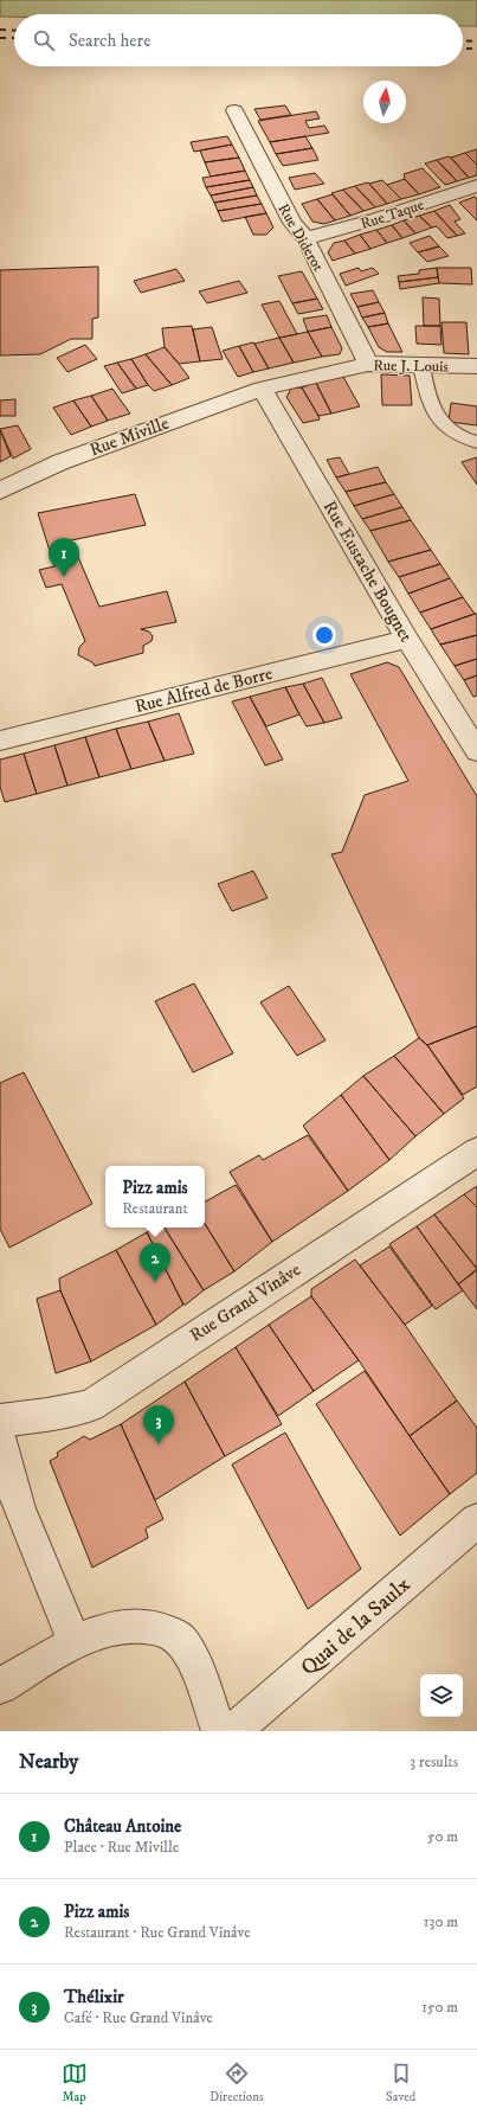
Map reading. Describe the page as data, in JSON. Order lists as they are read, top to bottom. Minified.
{"streets":{"street":["Rue Taque","Rue Diderot","Rue J. Louis","Rue Miville","Rue Eustache Bougnet","Rue Alfred de Borre","Rue Grand Vinâve","Quai de la Saulx"]},"crossings":[["Rue Taque","Rue Diderot"],["Rue Diderot","Rue J. Louis"],["Rue J. Louis","Rue Miville"],["Rue J. Louis","Rue Eustache Bougnet"],["Rue Miville","Rue Eustache Bougnet"],["Rue Eustache Bougnet","Rue Alfred de Borre"]],"north":"top","page":{"search":"Search here","pins":["1","2","3"],"popup":["Pizz amis","Restaurant"],"heading":["Nearby","3 results"],"list":[{"mark":"1","name":"Château Antoine","note":"Place · Rue Miville","value":"50 m"},{"mark":"2","name":"Pizz amis","note":"Restaurant · Rue Grand Vinâve","value":"130 m"},{"mark":"3","name":"Thélixir","note":"Café · Rue Grand Vinâve","value":"150 m"}],"nav":["Map","Directions","Saved"]}}
